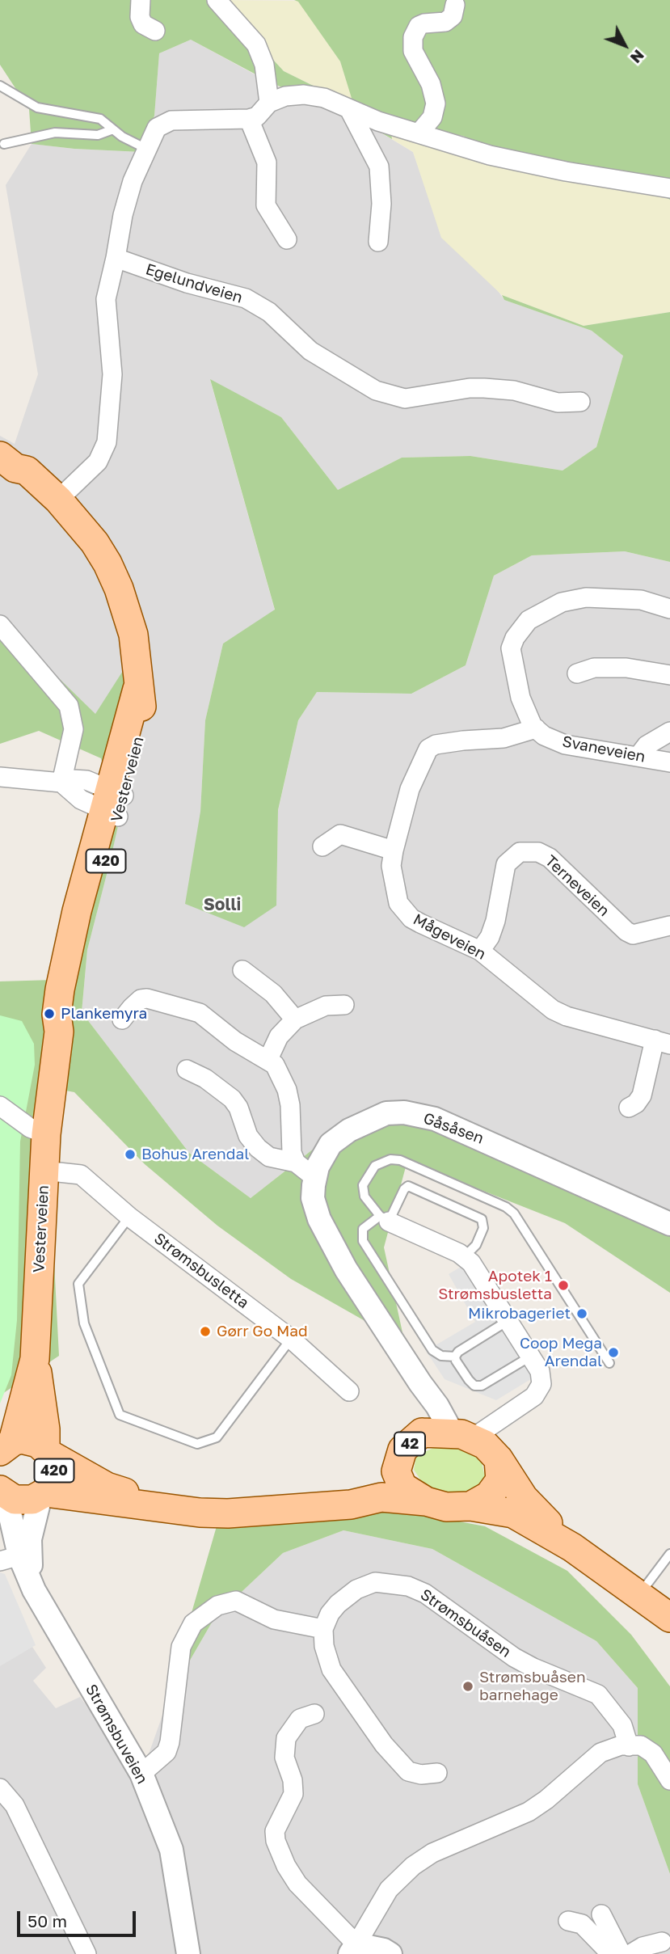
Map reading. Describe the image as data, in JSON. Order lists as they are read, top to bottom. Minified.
{"streets":{"main road":["Vesterveien","420","42"],"street":["Egelundveien","Svaneveien","Terneveien","Mågeveien","Gåsåsen","Strømsbusletta","Strømsbuåsen","Strømsbuveien"]},"crossings":[["Svaneveien","Mågeveien"],["Vesterveien","420"],["Vesterveien","Strømsbusletta"],["Vesterveien","42"],["420","42"],["420","Strømsbuveien"],["Terneveien","Mågeveien"],["Gåsåsen","42"],["42","Strømsbuveien"]],"districts":["Solli"],"places":["Plankemyra","Bohus Arendal","Apotek 1 Strømsbusletta","Mikrobageriet","Gørr Go Mad","Coop Mega Arendal","Strømsbuåsen barnehage"],"scale_bar":"50 m","north":"bottom right"}
